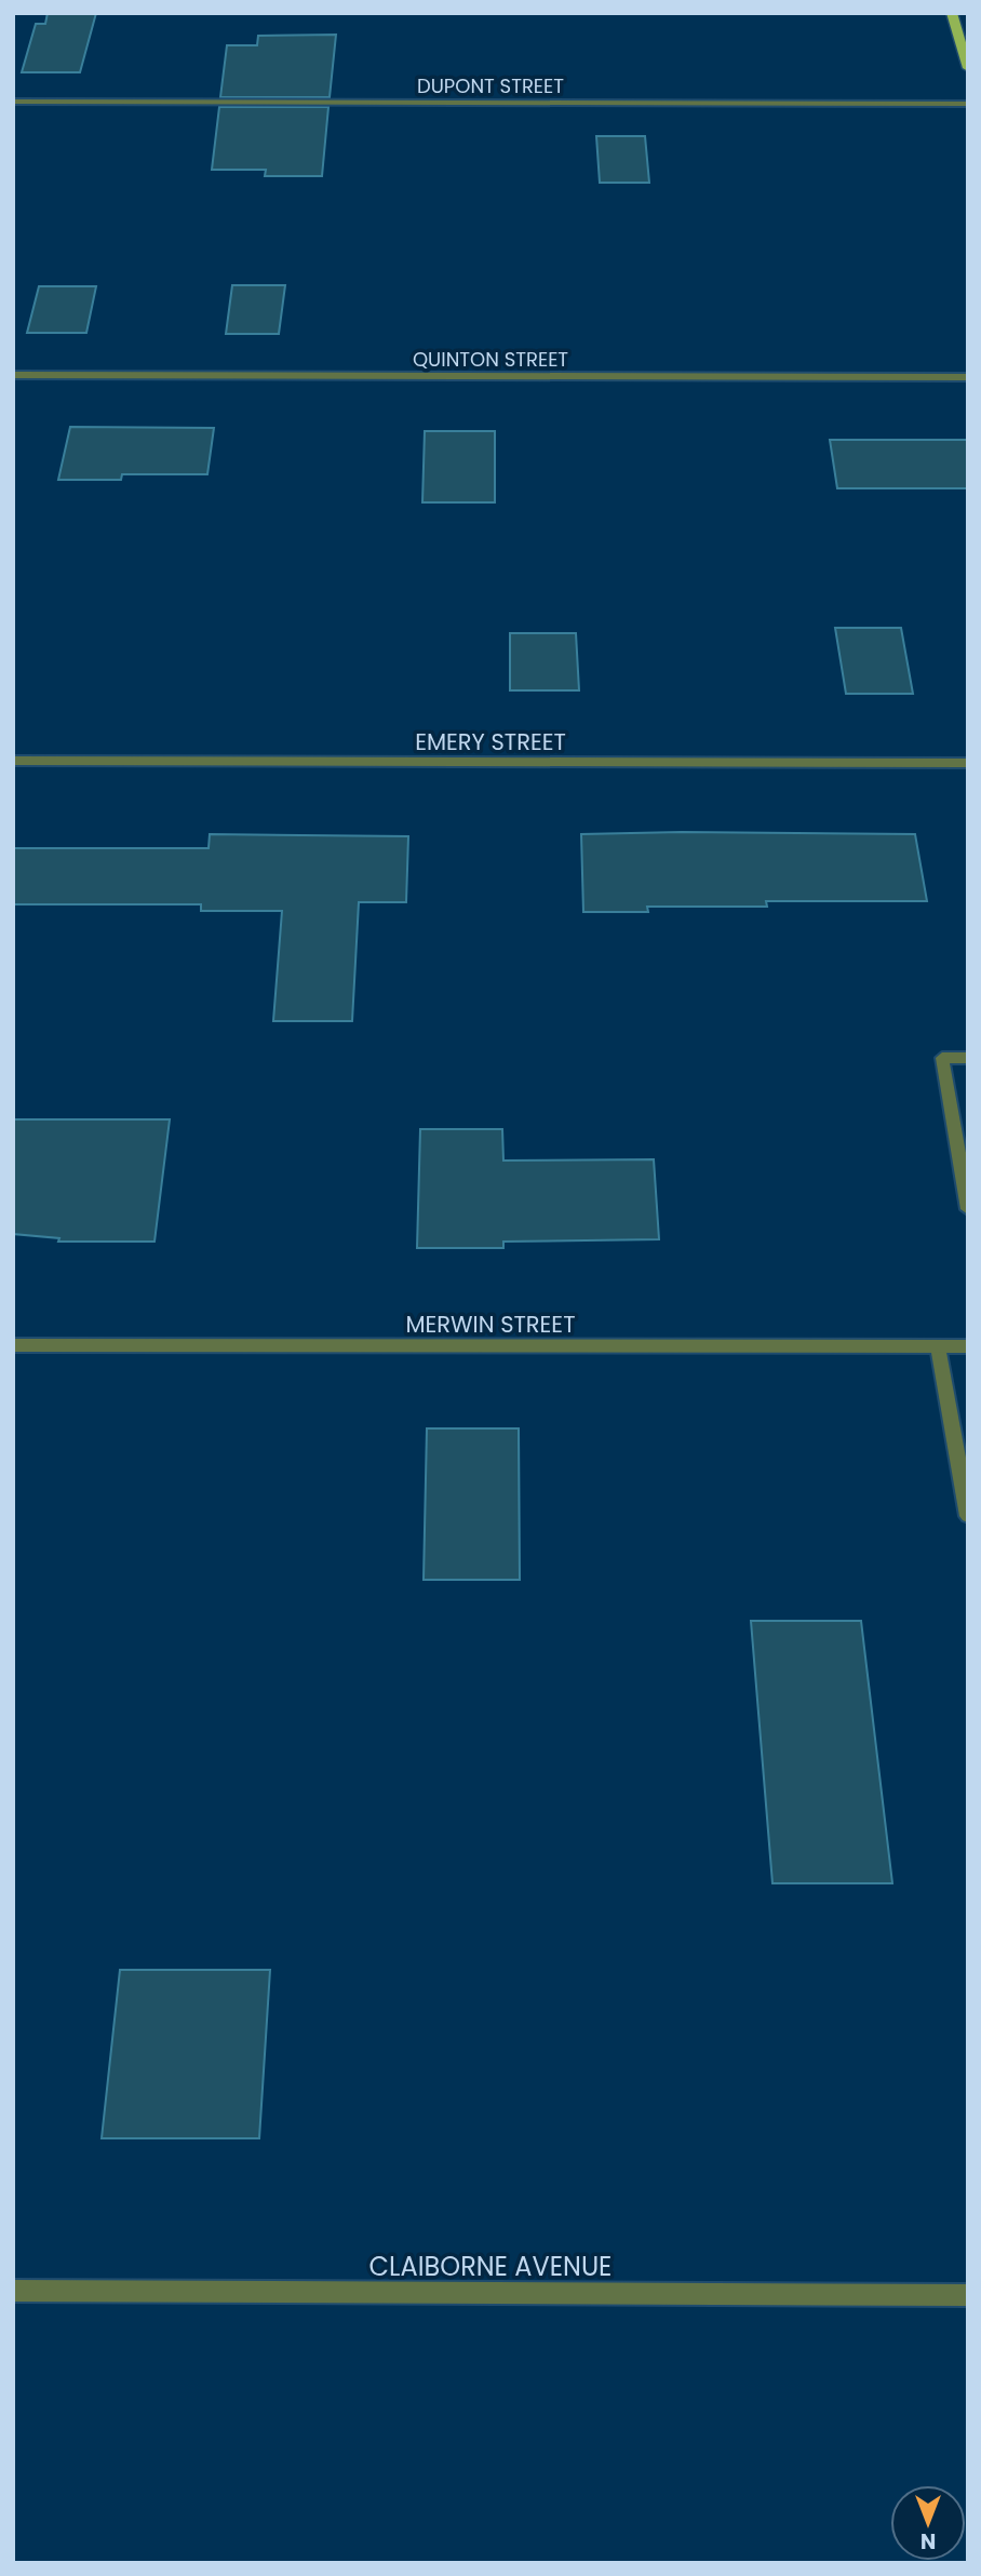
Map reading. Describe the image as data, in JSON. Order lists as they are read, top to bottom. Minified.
{"streets":{"street":["DUPONT STREET","QUINTON STREET","EMERY STREET","MERWIN STREET","CLAIBORNE AVENUE"]},"north":"bottom"}
